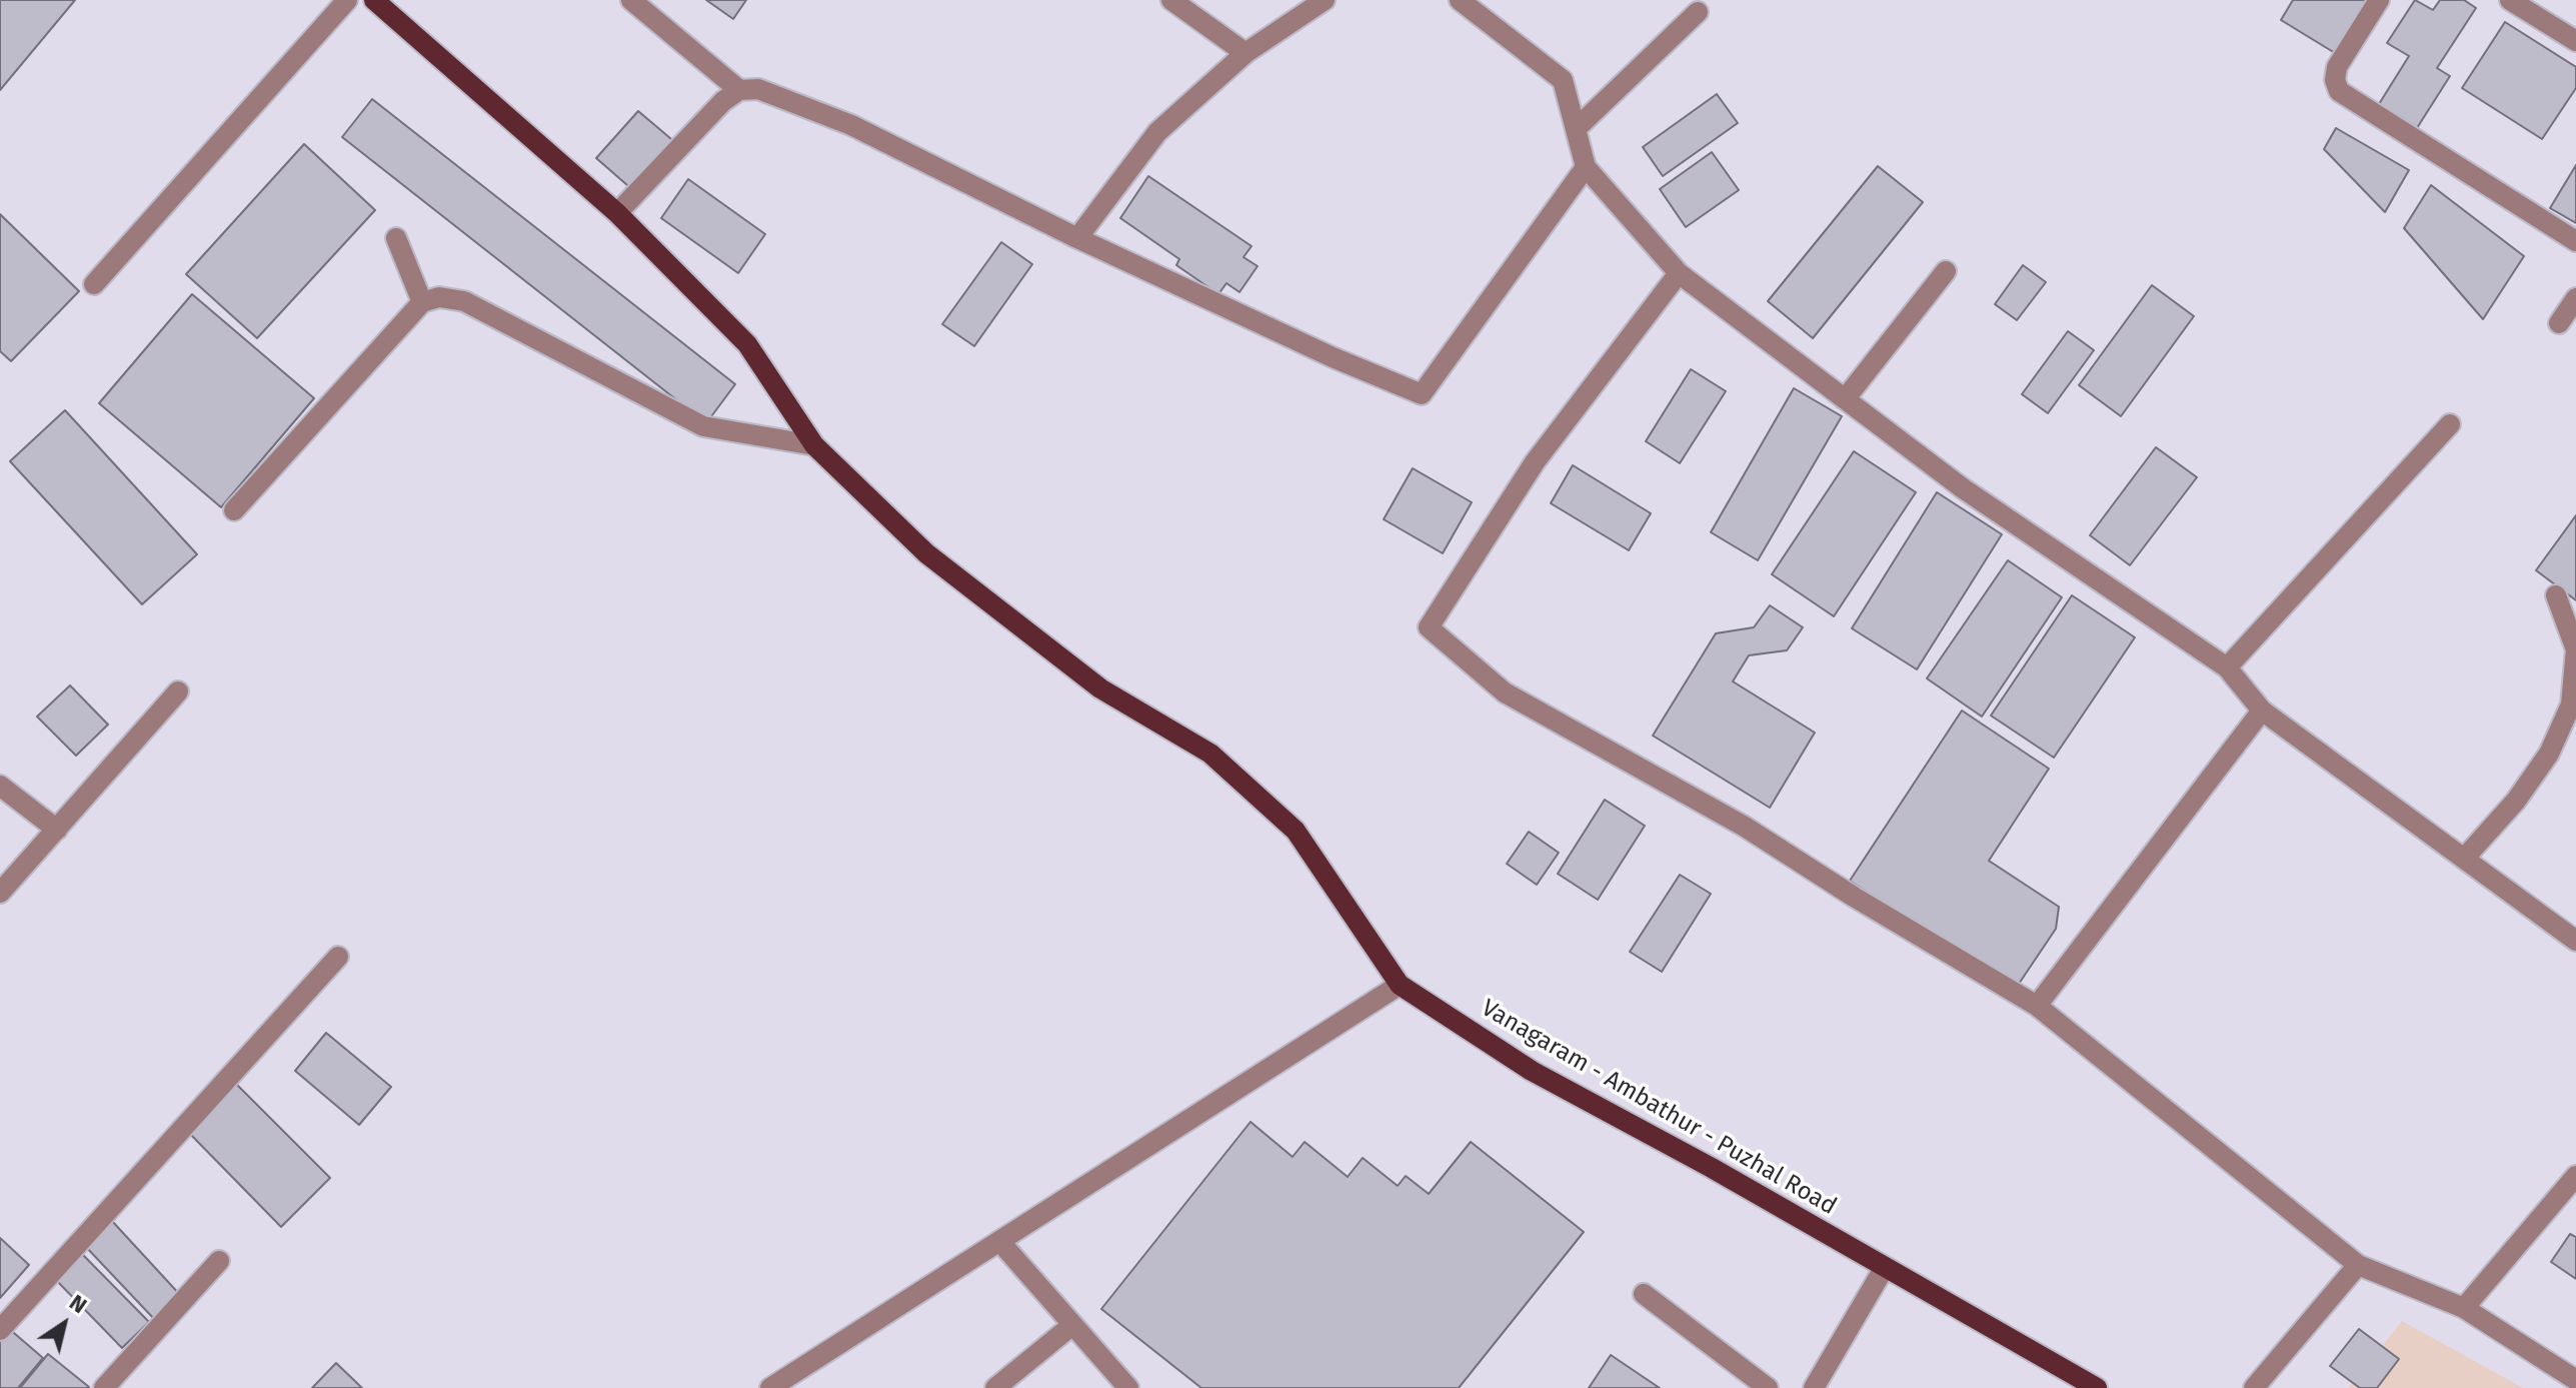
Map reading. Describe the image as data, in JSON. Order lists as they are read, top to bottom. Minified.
{"streets":{"main road":["Vanagaram - Ambathur - Puzhal Road"]},"north":"top right"}
